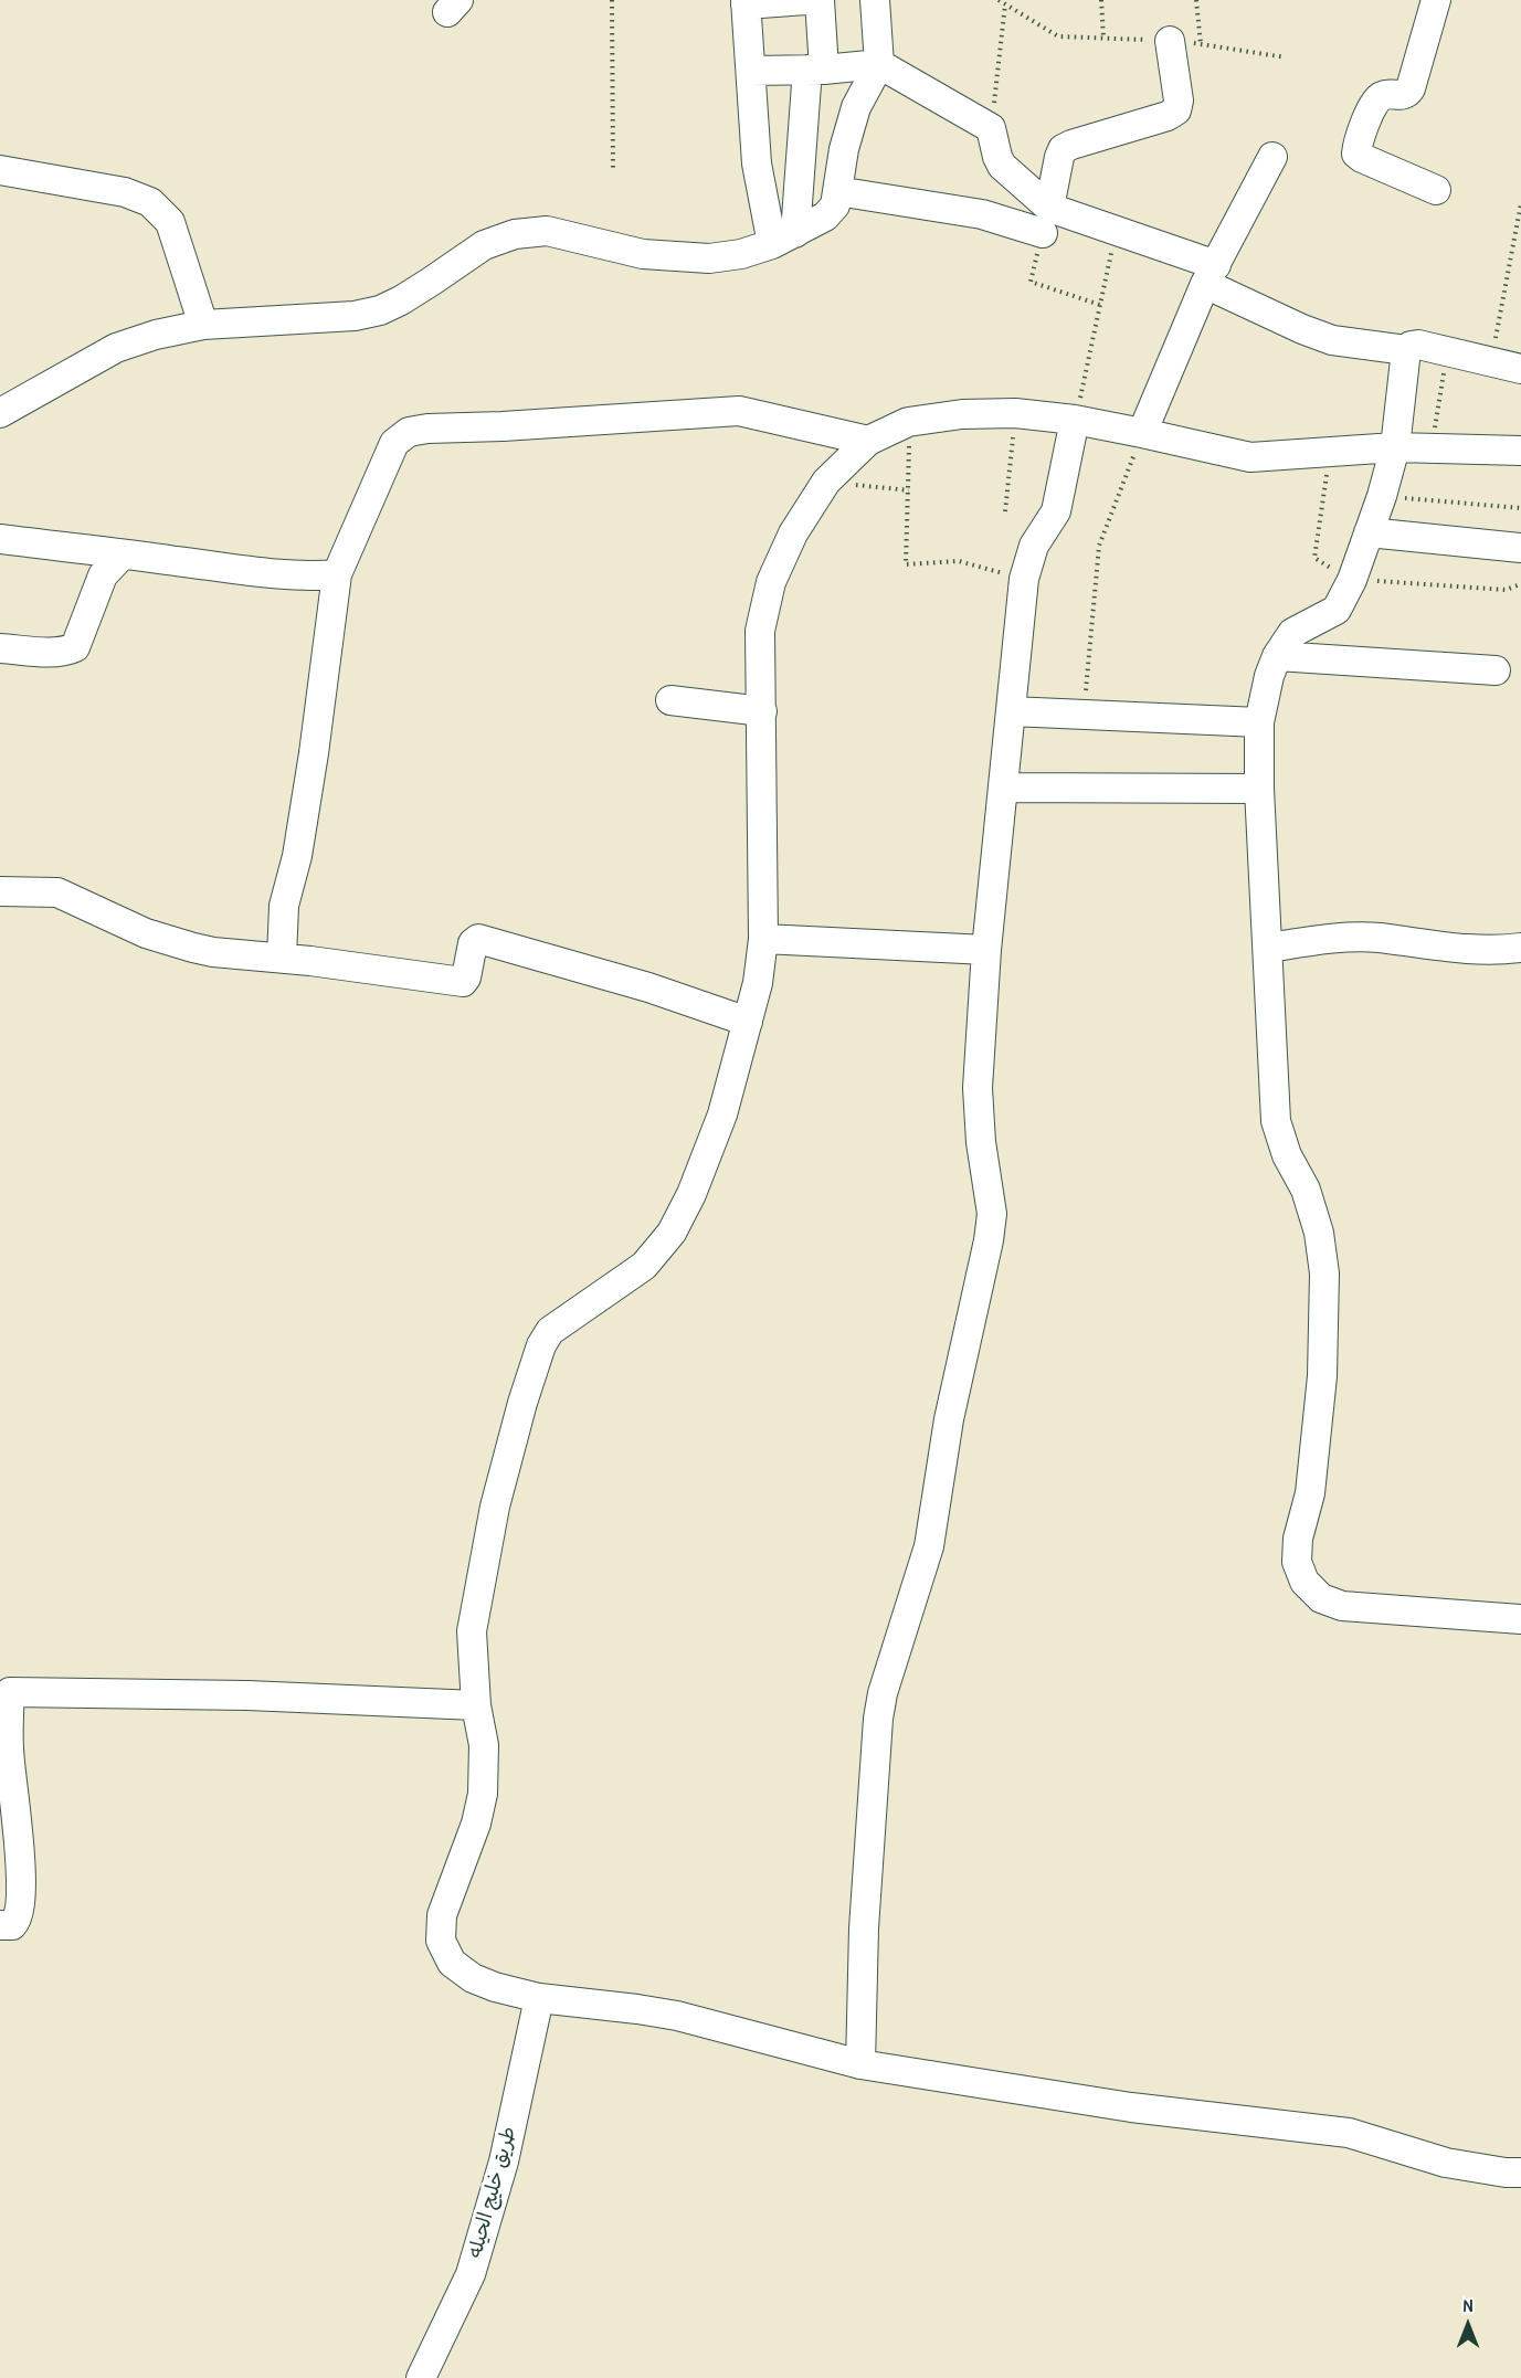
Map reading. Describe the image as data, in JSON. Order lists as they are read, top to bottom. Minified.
{"streets":{"street":["طريق خليج الحيله"]},"north":"top"}
